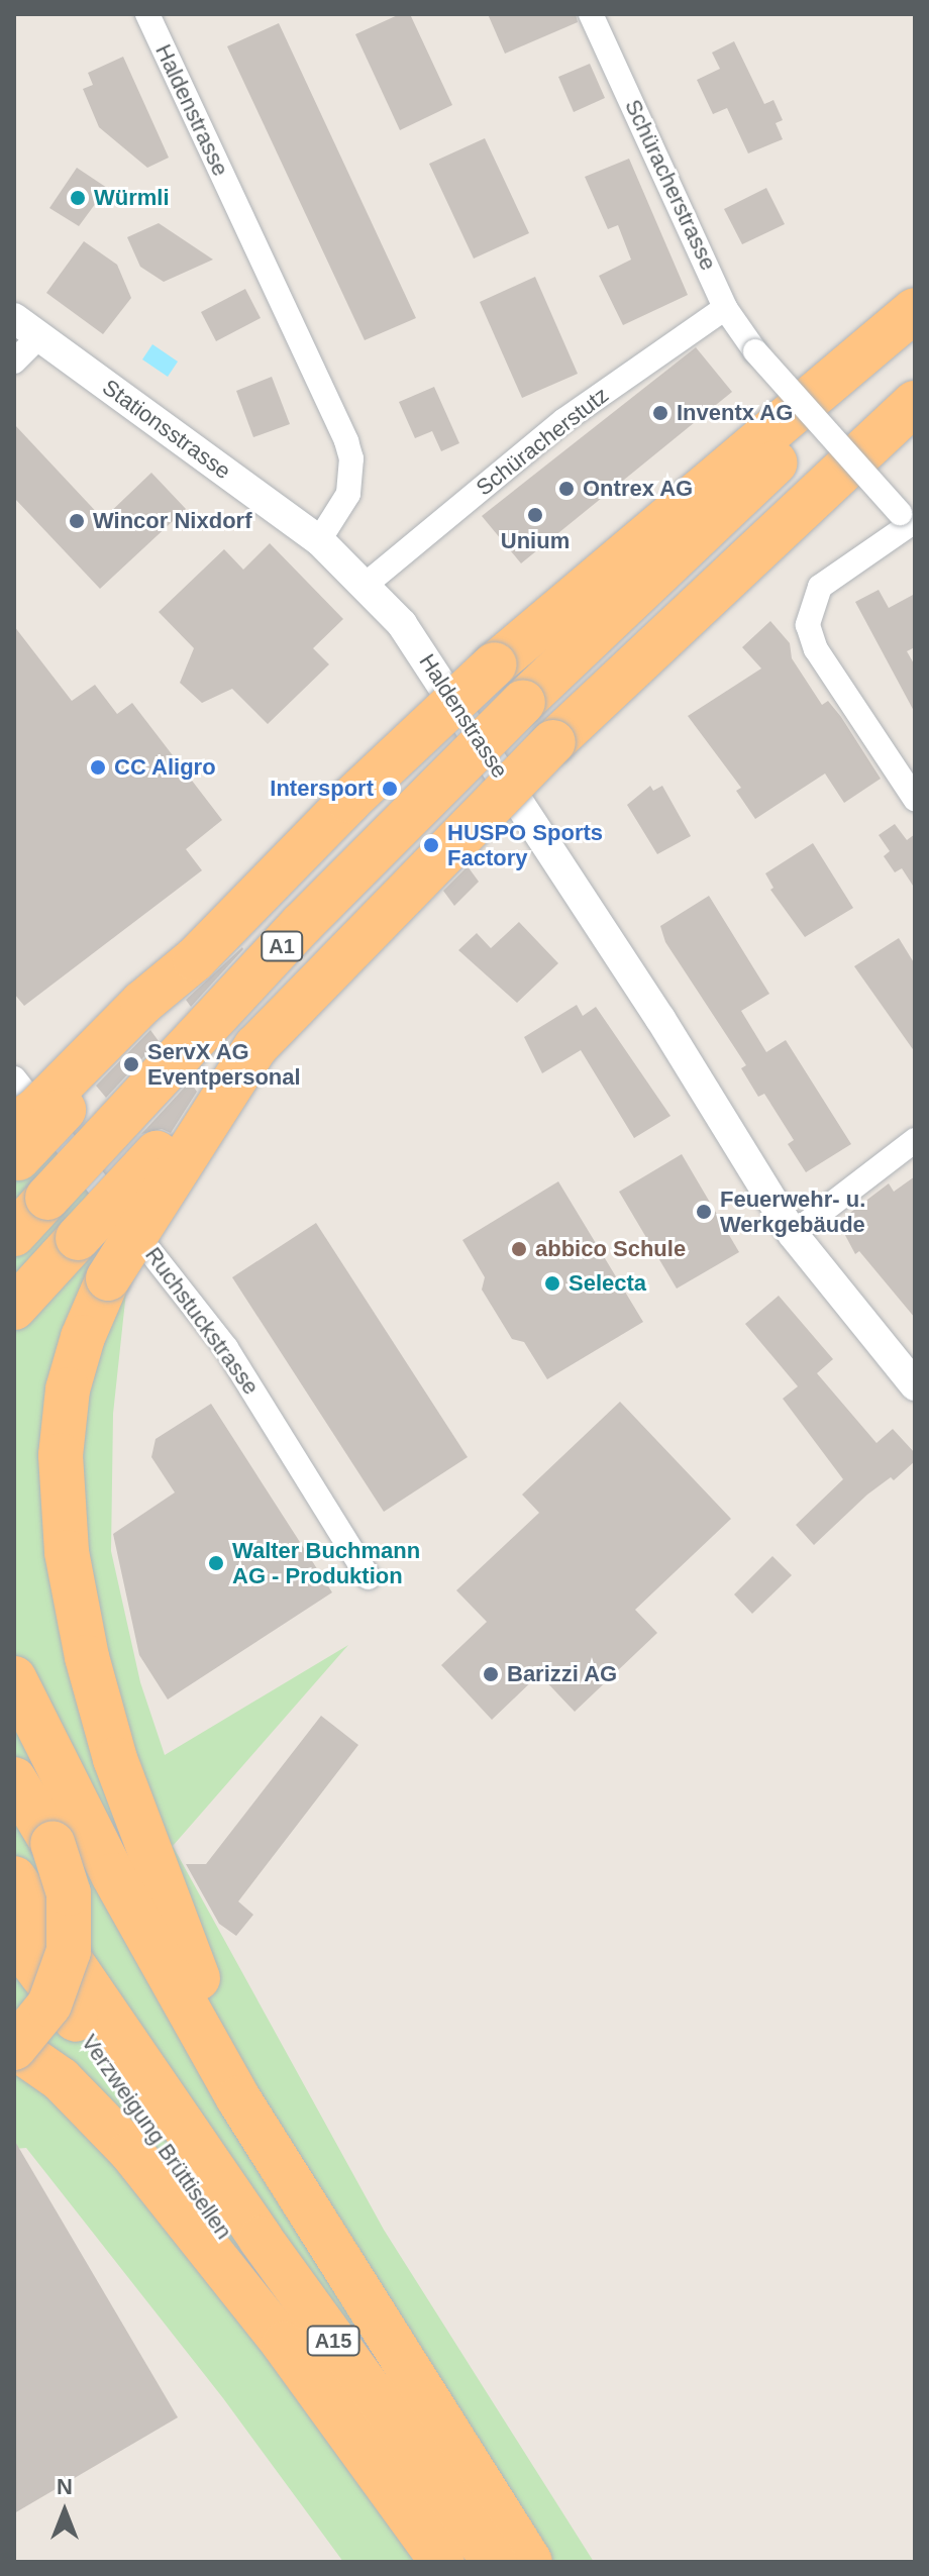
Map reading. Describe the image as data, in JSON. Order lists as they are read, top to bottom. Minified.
{"streets":{"highway":["A1","Verzweigung Brüttisellen","A15"],"street":["Haldenstrasse","Schüracherstrasse","Stationsstrasse","Schüracherstutz","Ruchstuckstrasse"]},"crossings":[["Haldenstrasse","Stationsstrasse"],["Haldenstrasse","Schüracherstutz"],["Schüracherstrasse","Schüracherstutz"],["Verzweigung Brüttisellen","A15"]],"places":["Würmli","Inventx AG","Ontrex AG","Unium","Wincor Nixdorf","CC Aligro","Intersport","HUSPO Sports Factory","ServX AG Eventpersonal","Feuerwehr- u. Werkgebäude","abbico Schule","Selecta","Walter Buchmann AG - Produktion","Barizzi AG"],"north":"top"}
